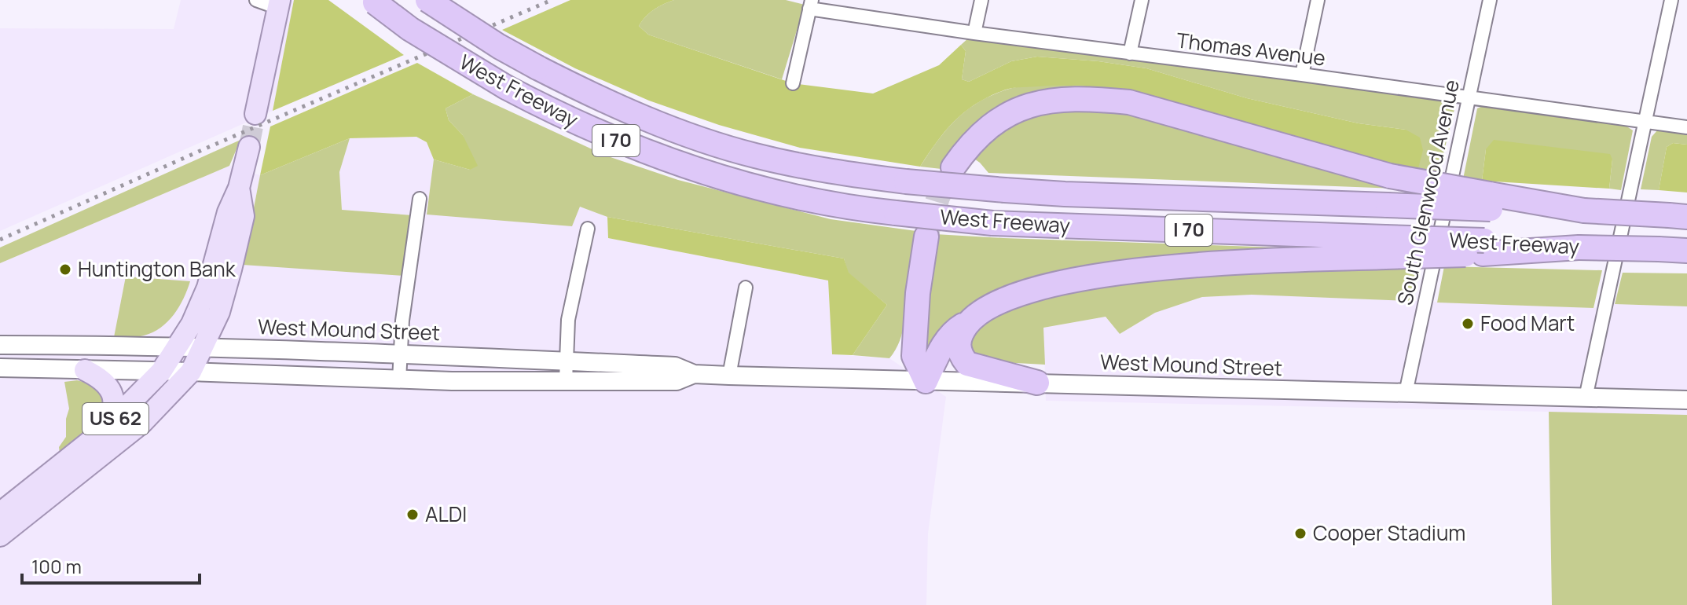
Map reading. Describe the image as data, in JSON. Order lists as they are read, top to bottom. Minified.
{"streets":{"highway":["West Freeway","I 70"],"main road":["West Mound Street","US 62"],"street":["Thomas Avenue","South Glenwood Avenue"]},"crossings":[["Thomas Avenue","South Glenwood Avenue"],["South Glenwood Avenue","West Mound Street"],["West Mound Street","US 62"]],"places":["Huntington Bank","Food Mart","ALDI","Cooper Stadium"],"scale_bar":"100 m"}
